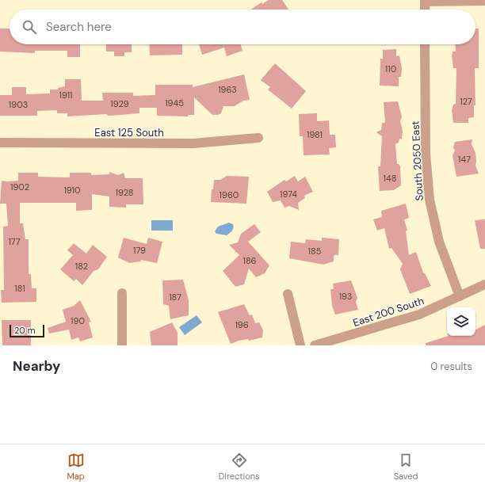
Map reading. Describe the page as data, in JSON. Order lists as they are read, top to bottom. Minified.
{"streets":{"street":["East 125 South","South 2050 East","East 200 South"]},"crossings":[["South 2050 East","East 200 South"]],"house_numbers":["110","1963","1911","127","1945","1929","1903","1981","147","148","1902","1910","1928","1974","1960","177","179","185","186","182","181","193","187","190","196"],"scale_bar":"20 m","page":{"search":"Search here","scale":"20 m","heading":["Nearby","0 results"],"nav":["Map","Directions","Saved"]}}
